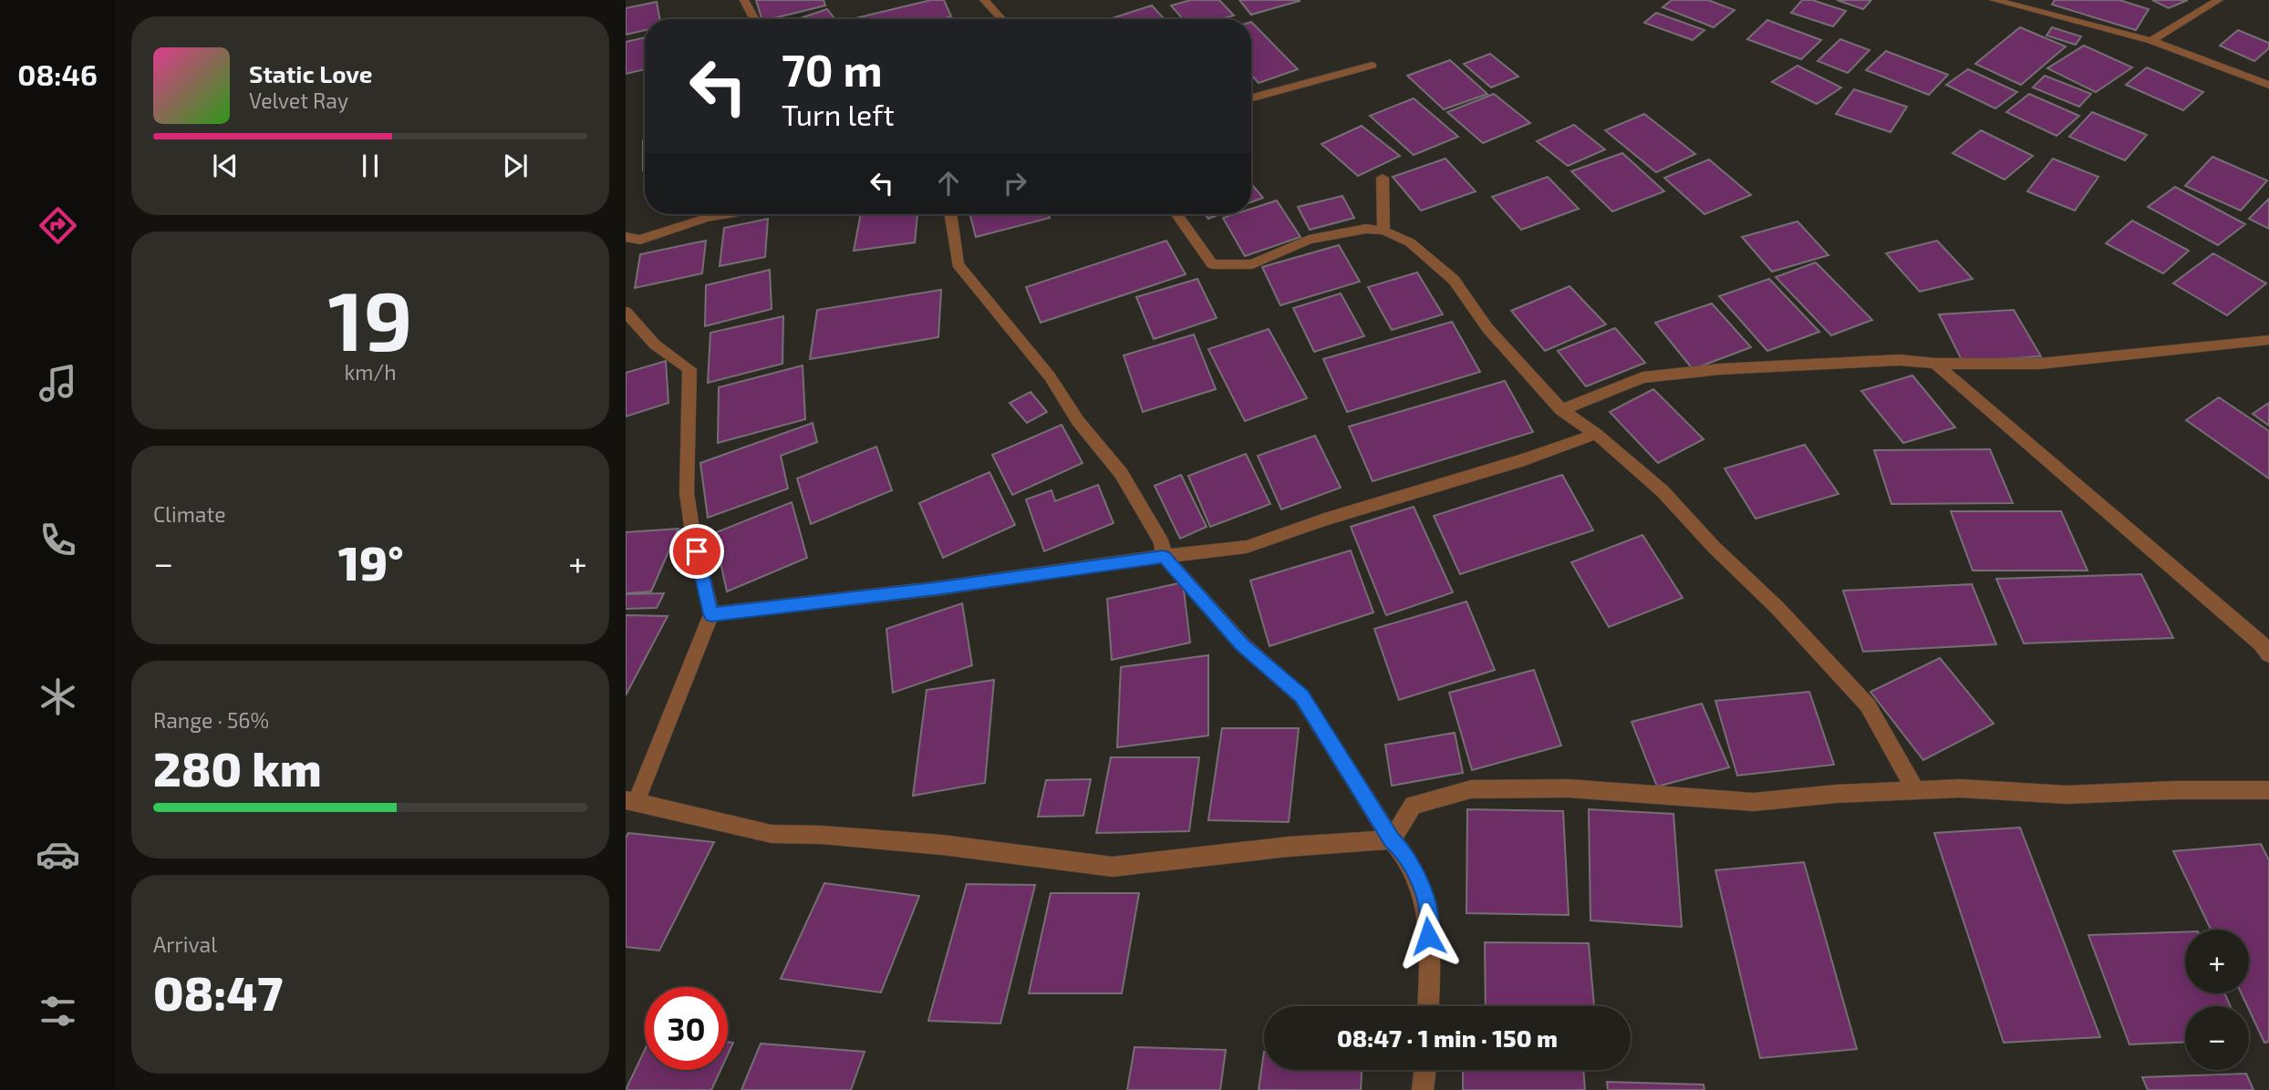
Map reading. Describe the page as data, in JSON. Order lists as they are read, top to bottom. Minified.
{"page":{"tabs":"08:46","turn":["70 m","Turn left"],"song":["Static Love","Velvet Ray"],"tile":[["19","km/h"],"Climate",["Range · 56%","280 km"],["Arrival","08:47"]],"heat":["−","19°","+"],"map_buttons":["+","−"],"limit":"30","trip":"08:47 · 1 min · 150 m"}}
